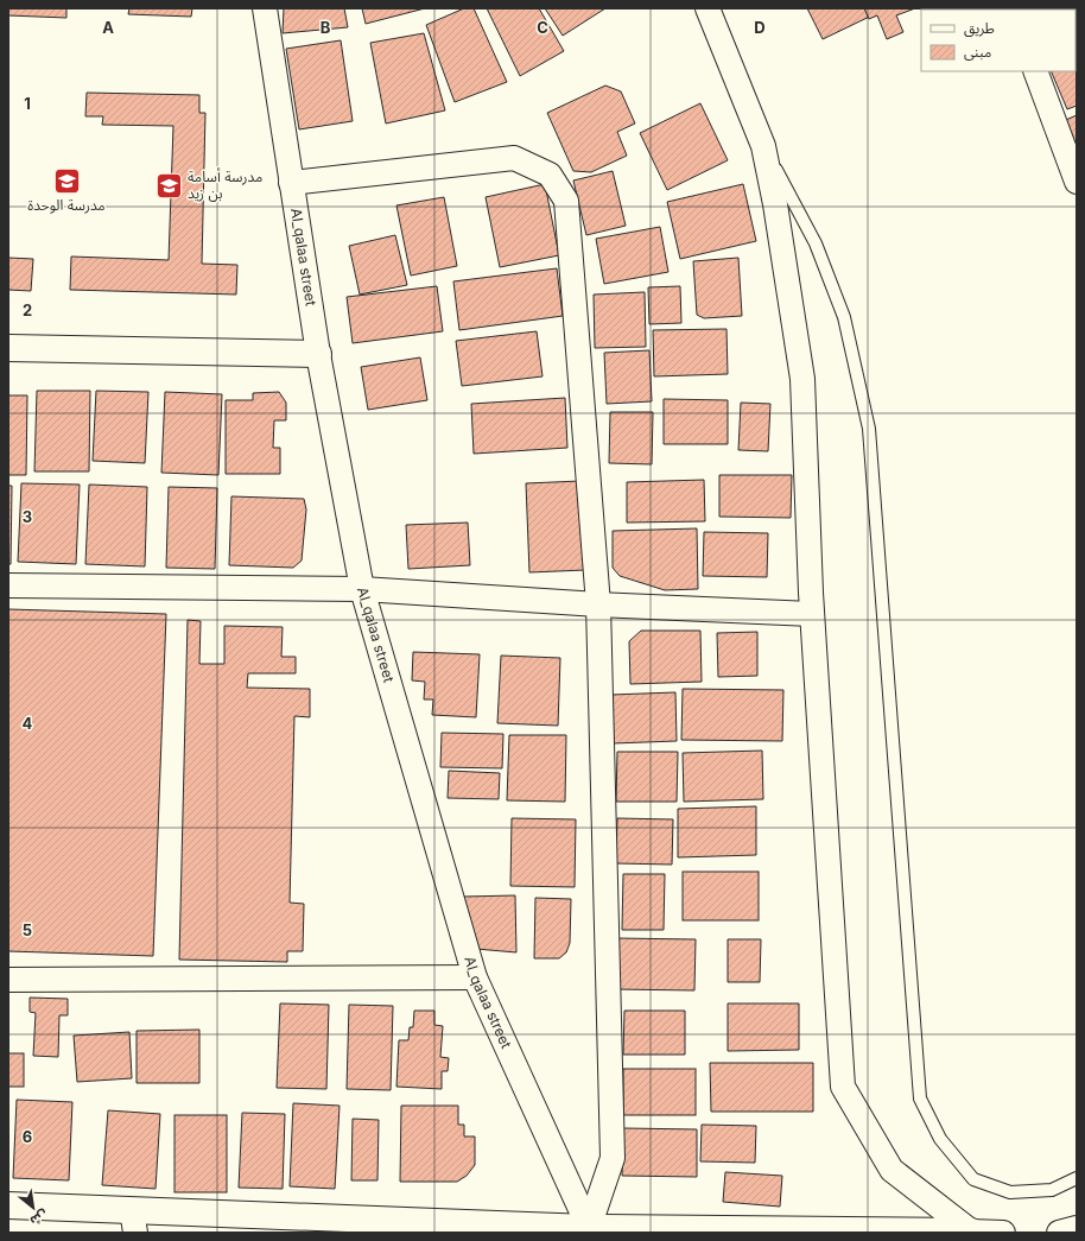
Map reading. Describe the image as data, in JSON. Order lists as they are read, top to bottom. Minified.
{"streets":{"street":["Al_qalaa street"]},"places":{"school or university":["مدرسة الوحدة","مدرسة أسامة بن زيد"]},"legend":["طريق","مبنى"],"north":"bottom right","grid":{"columns":["A","B","C","D"],"rows":["1","2","3","4","5","6"]}}
